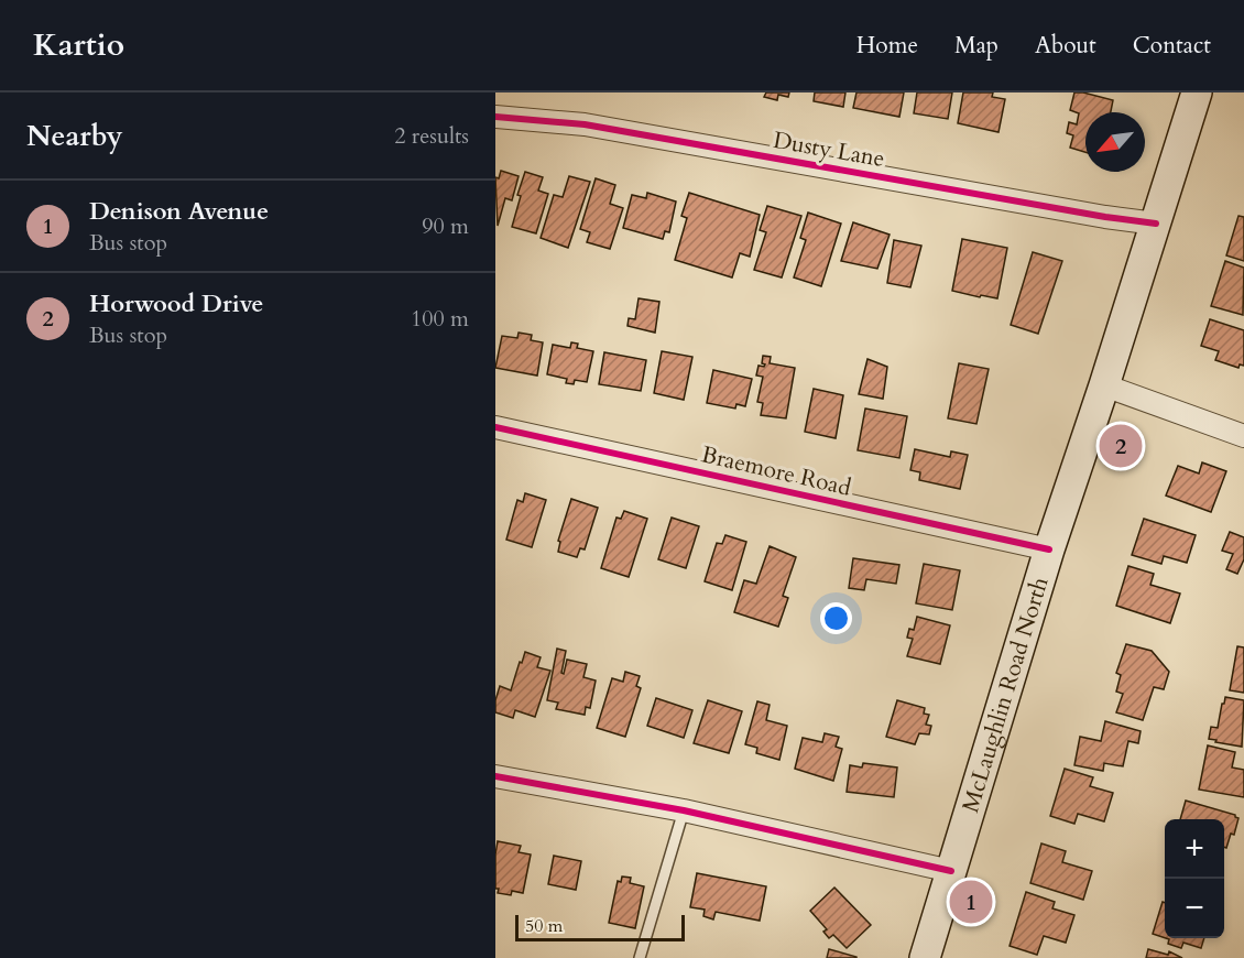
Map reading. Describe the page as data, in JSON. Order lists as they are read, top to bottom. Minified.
{"streets":{"main road":["McLaughlin Road North"],"street":["Dusty Lane","Braemore Road"]},"crossings":[["Dusty Lane","McLaughlin Road North"],["Braemore Road","McLaughlin Road North"]],"scale_bar":"50 m","north":"bottom left","page":{"header":"Kartio","nav":["Home","Map","About","Contact"],"heading":["Nearby","2 results"],"list":[{"mark":"1","name":"Denison Avenue","note":"Bus stop","value":"90 m"},{"mark":"2","name":"Horwood Drive","note":"Bus stop","value":"100 m"}],"pins":["2","1"],"map_buttons":["+","−"],"scale":"50 m"}}
